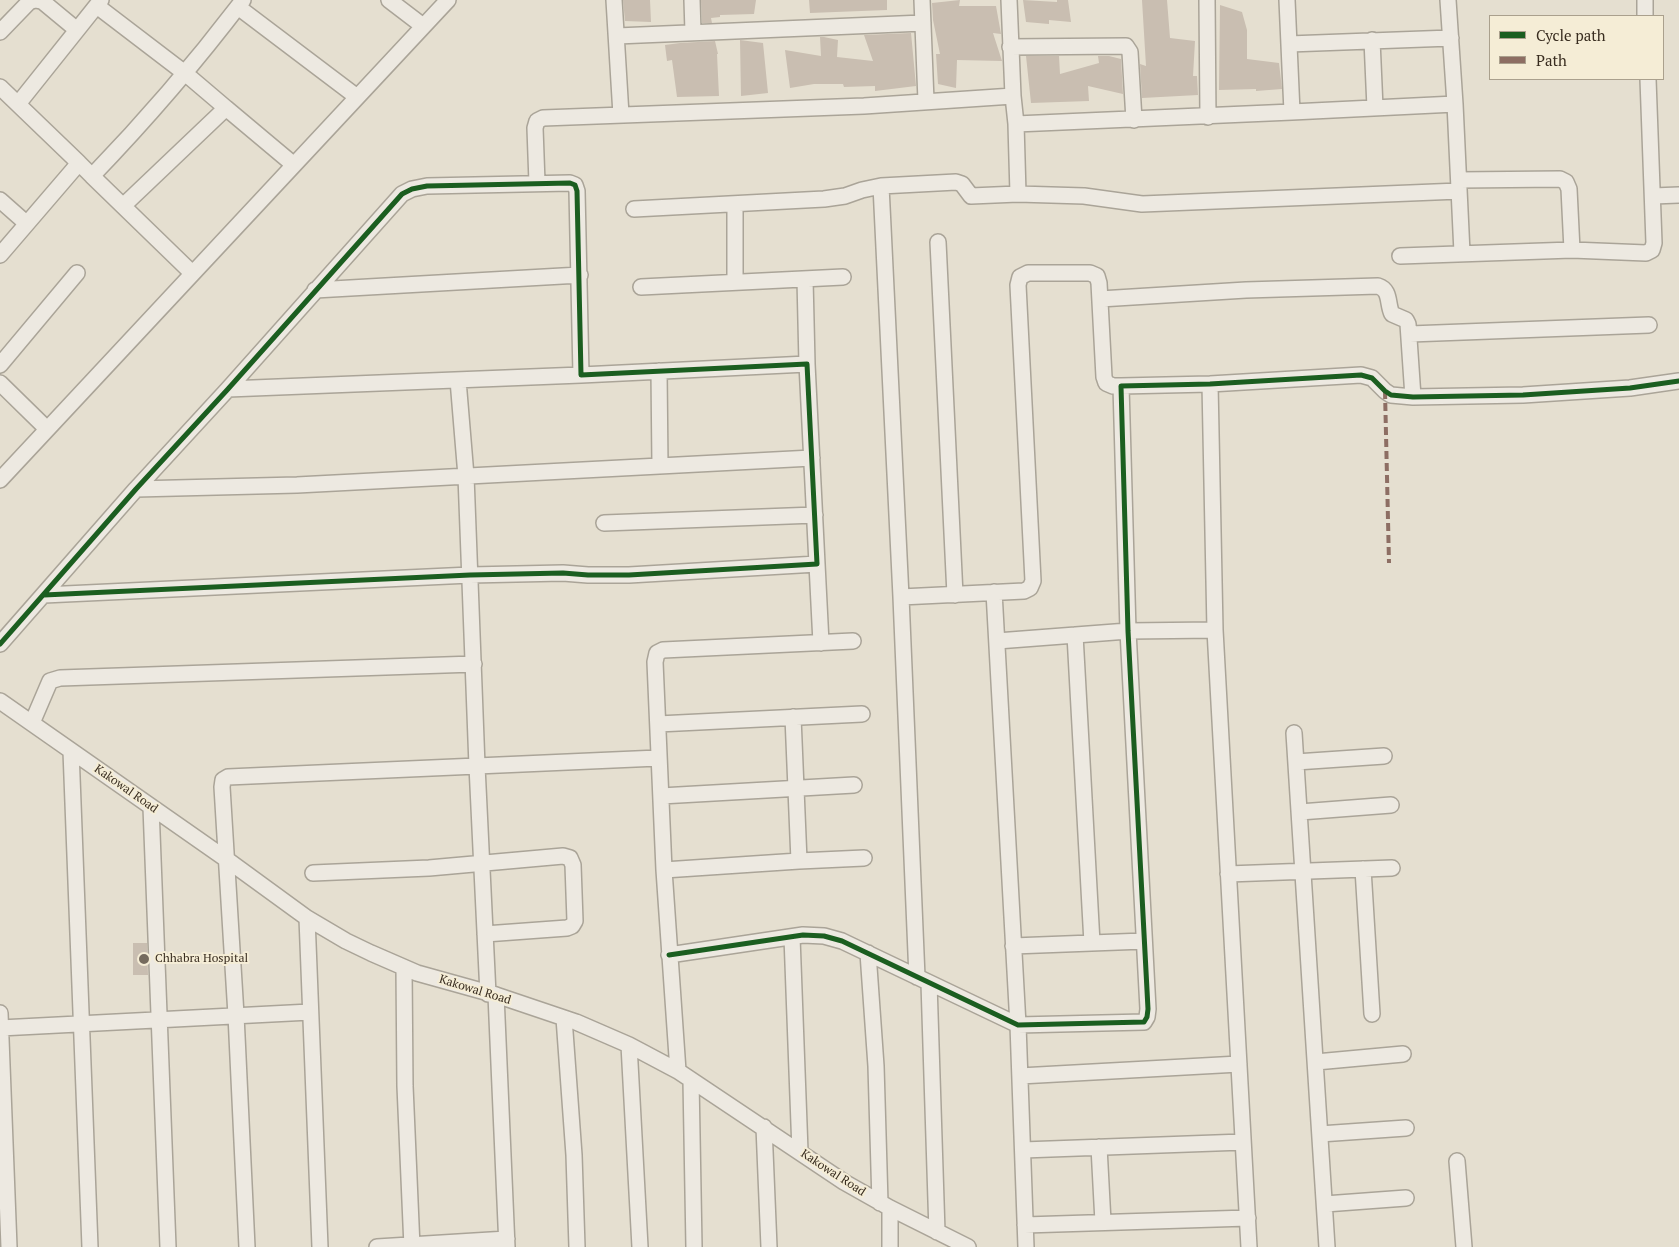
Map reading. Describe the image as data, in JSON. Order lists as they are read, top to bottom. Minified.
{"streets":{"street":["Kakowal Road"]},"places":["Chhabra Hospital"],"legend":["Cycle path","Path"]}
